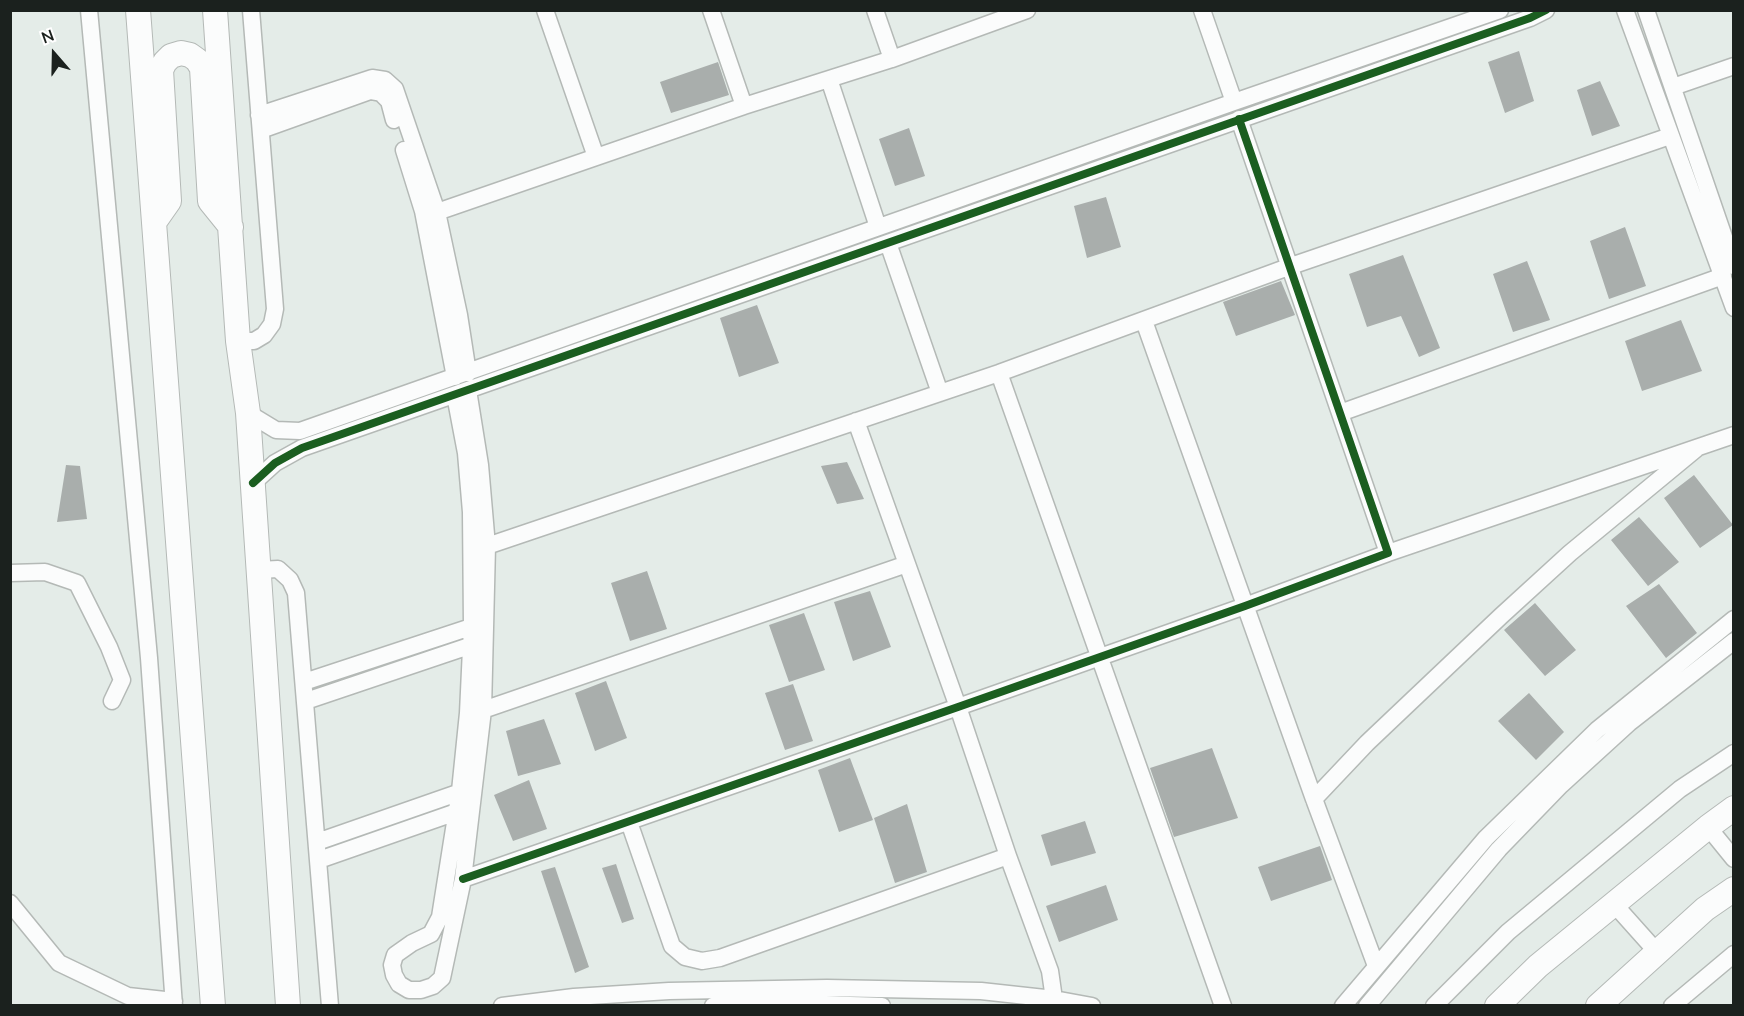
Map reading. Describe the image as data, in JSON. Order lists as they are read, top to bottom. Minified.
{"north":"top"}
